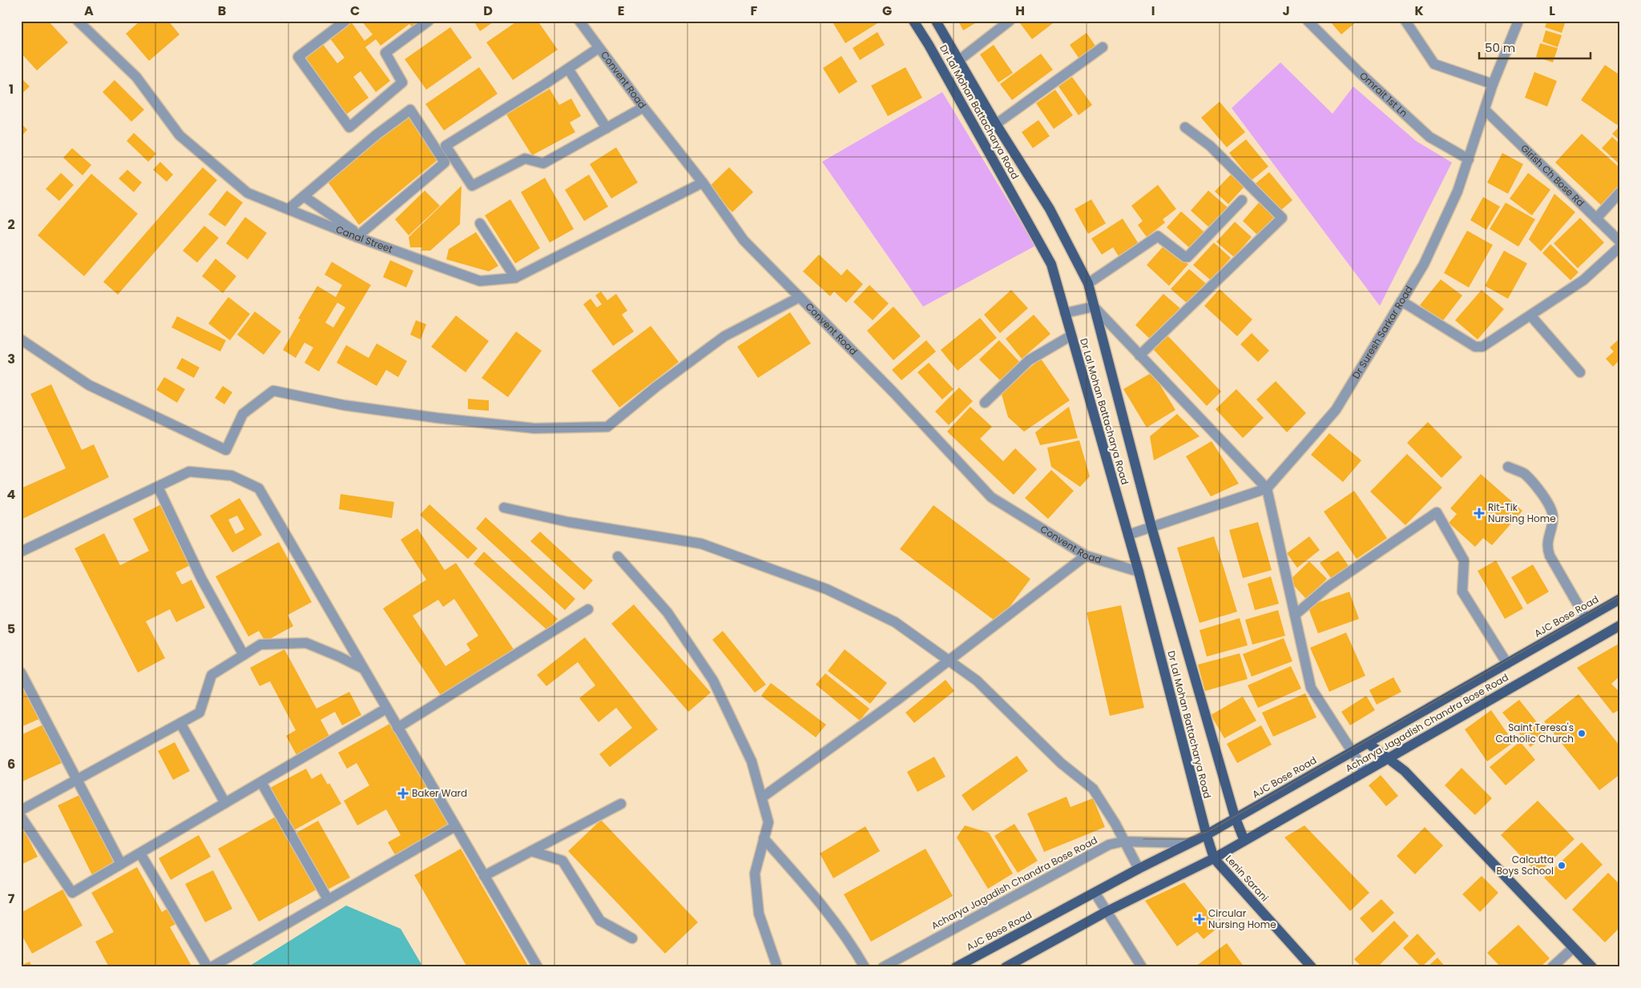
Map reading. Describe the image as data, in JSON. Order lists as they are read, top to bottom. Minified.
{"streets":{"main road":["Dr Lal Mohan Battacharya Road","AJC Bose Road","Acharya Jagadish Chandra Bose Road","Lenin Sarani"],"street":["Convent Road","Omrait 1st Ln","Girish Ch Bose Rd","Canal Street","Dr Suresh Sarkar Road"]},"crossings":[["Convent Road","Dr Lal Mohan Battacharya Road"],["Convent Road","Canal Street"],["Omrait 1st Ln","Dr Suresh Sarkar Road"],["Dr Lal Mohan Battacharya Road","AJC Bose Road"],["Dr Lal Mohan Battacharya Road","Lenin Sarani"],["Girish Ch Bose Rd","Dr Suresh Sarkar Road"],["AJC Bose Road","Acharya Jagadish Chandra Bose Road"],["AJC Bose Road","Lenin Sarani"],["Acharya Jagadish Chandra Bose Road","Lenin Sarani"]],"places":{"health":["Rit-Tik Nursing Home","Baker Ward","Circular Nursing Home"],"other":["Saint Teresa's Catholic Church","Calcutta Boys School"]},"scale_bar":"50 m","grid":{"columns":["A","B","C","D","E","F","G","H","I","J","K","L"],"rows":["1","2","3","4","5","6","7"]}}
